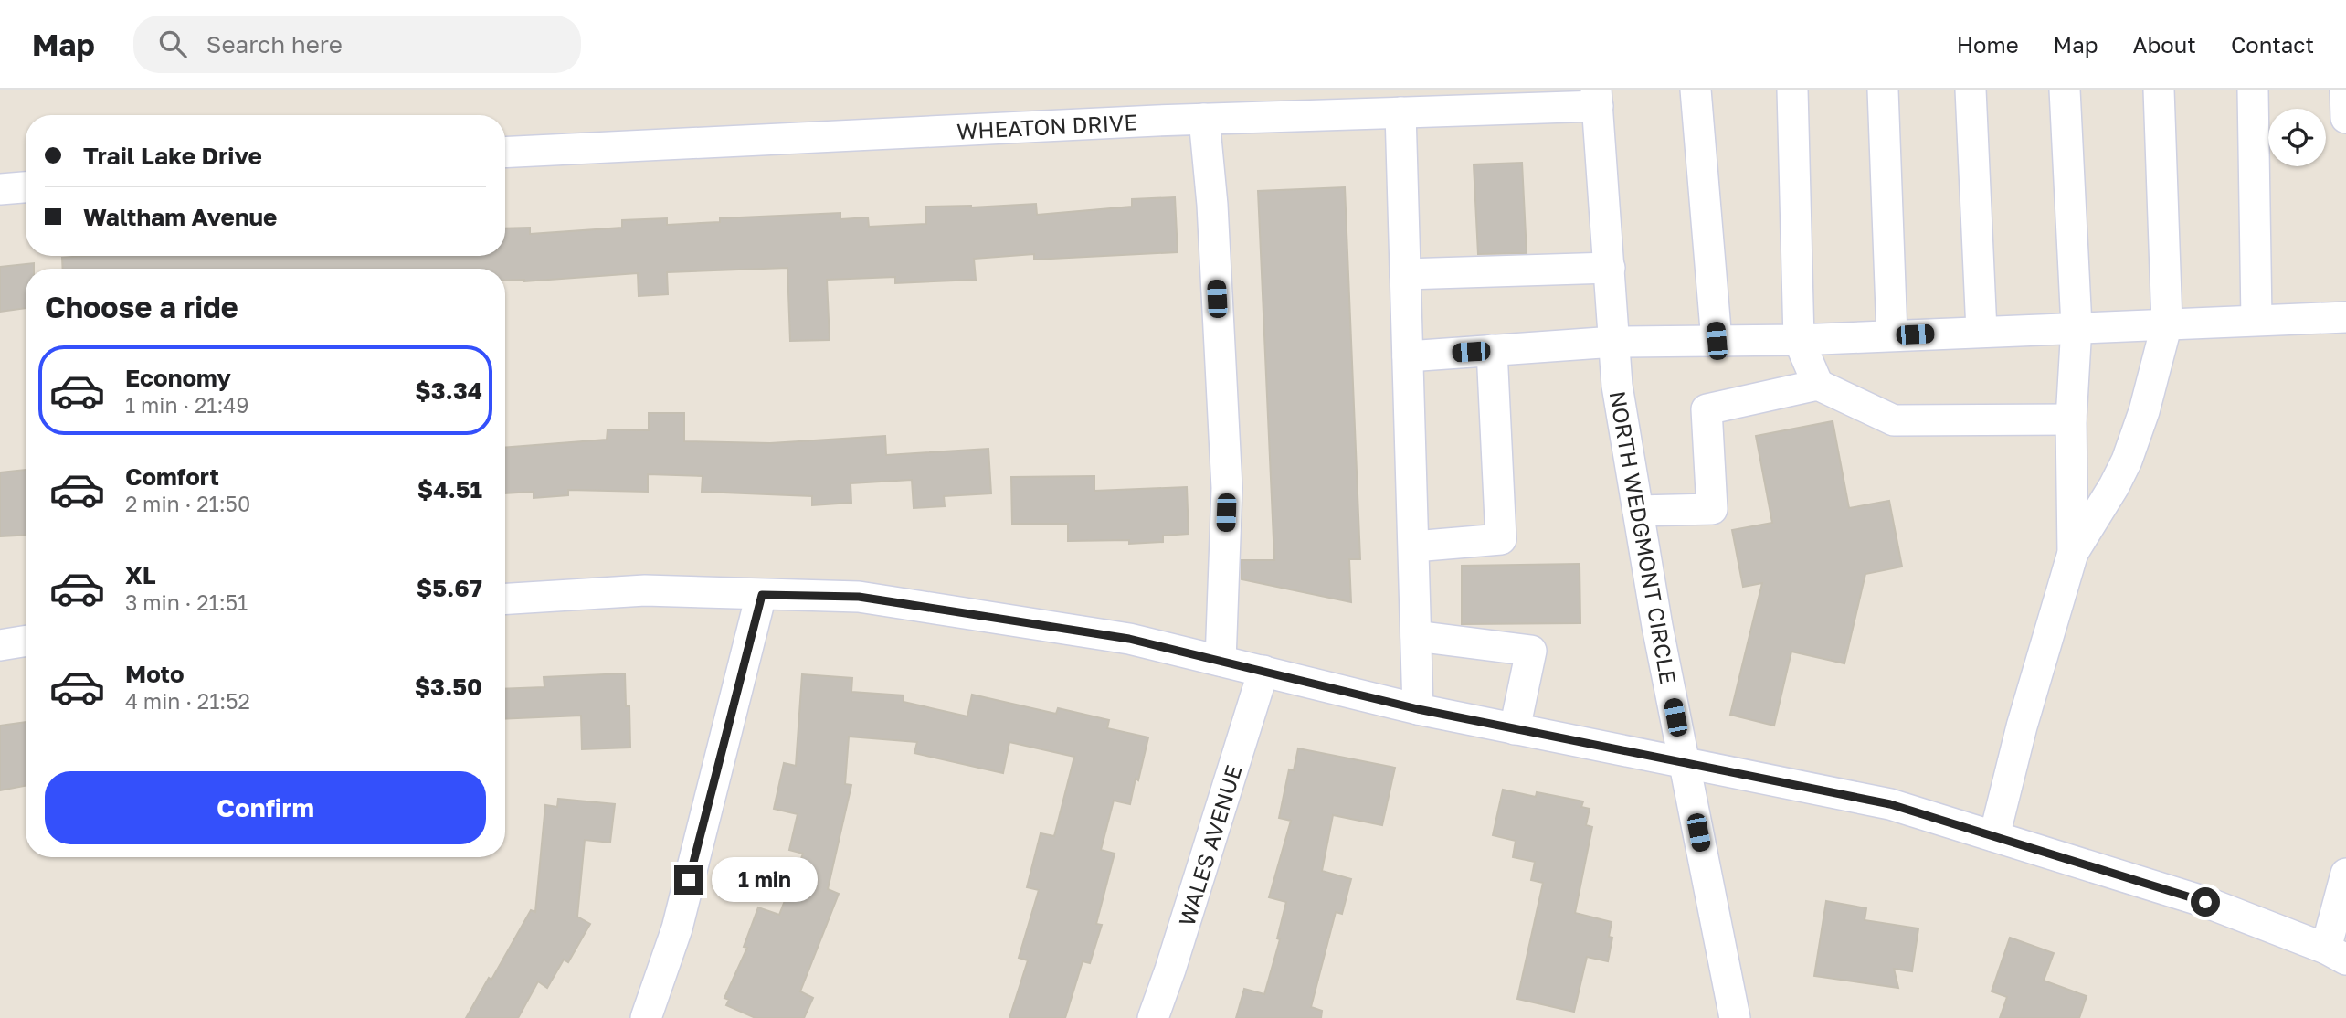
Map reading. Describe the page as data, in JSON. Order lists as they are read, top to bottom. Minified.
{"streets":{"street":["WHEATON DRIVE","NORTH WEDGMONT CIRCLE","WALES AVENUE"]},"crossings":[["WHEATON DRIVE","NORTH WEDGMONT CIRCLE"]],"page":{"header":"Map","search":"Search here","nav":["Home","Map","About","Contact"],"banner":["Trail Lake Drive","Waltham Avenue"],"heading":"Choose a ride","list":[{"name":"Economy","note":"1 min · 21:49","value":"$3.34"},{"name":"Comfort","note":"2 min · 21:50","value":"$4.51"},{"name":"XL","note":"3 min · 21:51","value":"$5.67"},{"name":"Moto","note":"4 min · 21:52","value":"$3.50"}],"buttons":"Confirm","bubble":"1 min"}}
